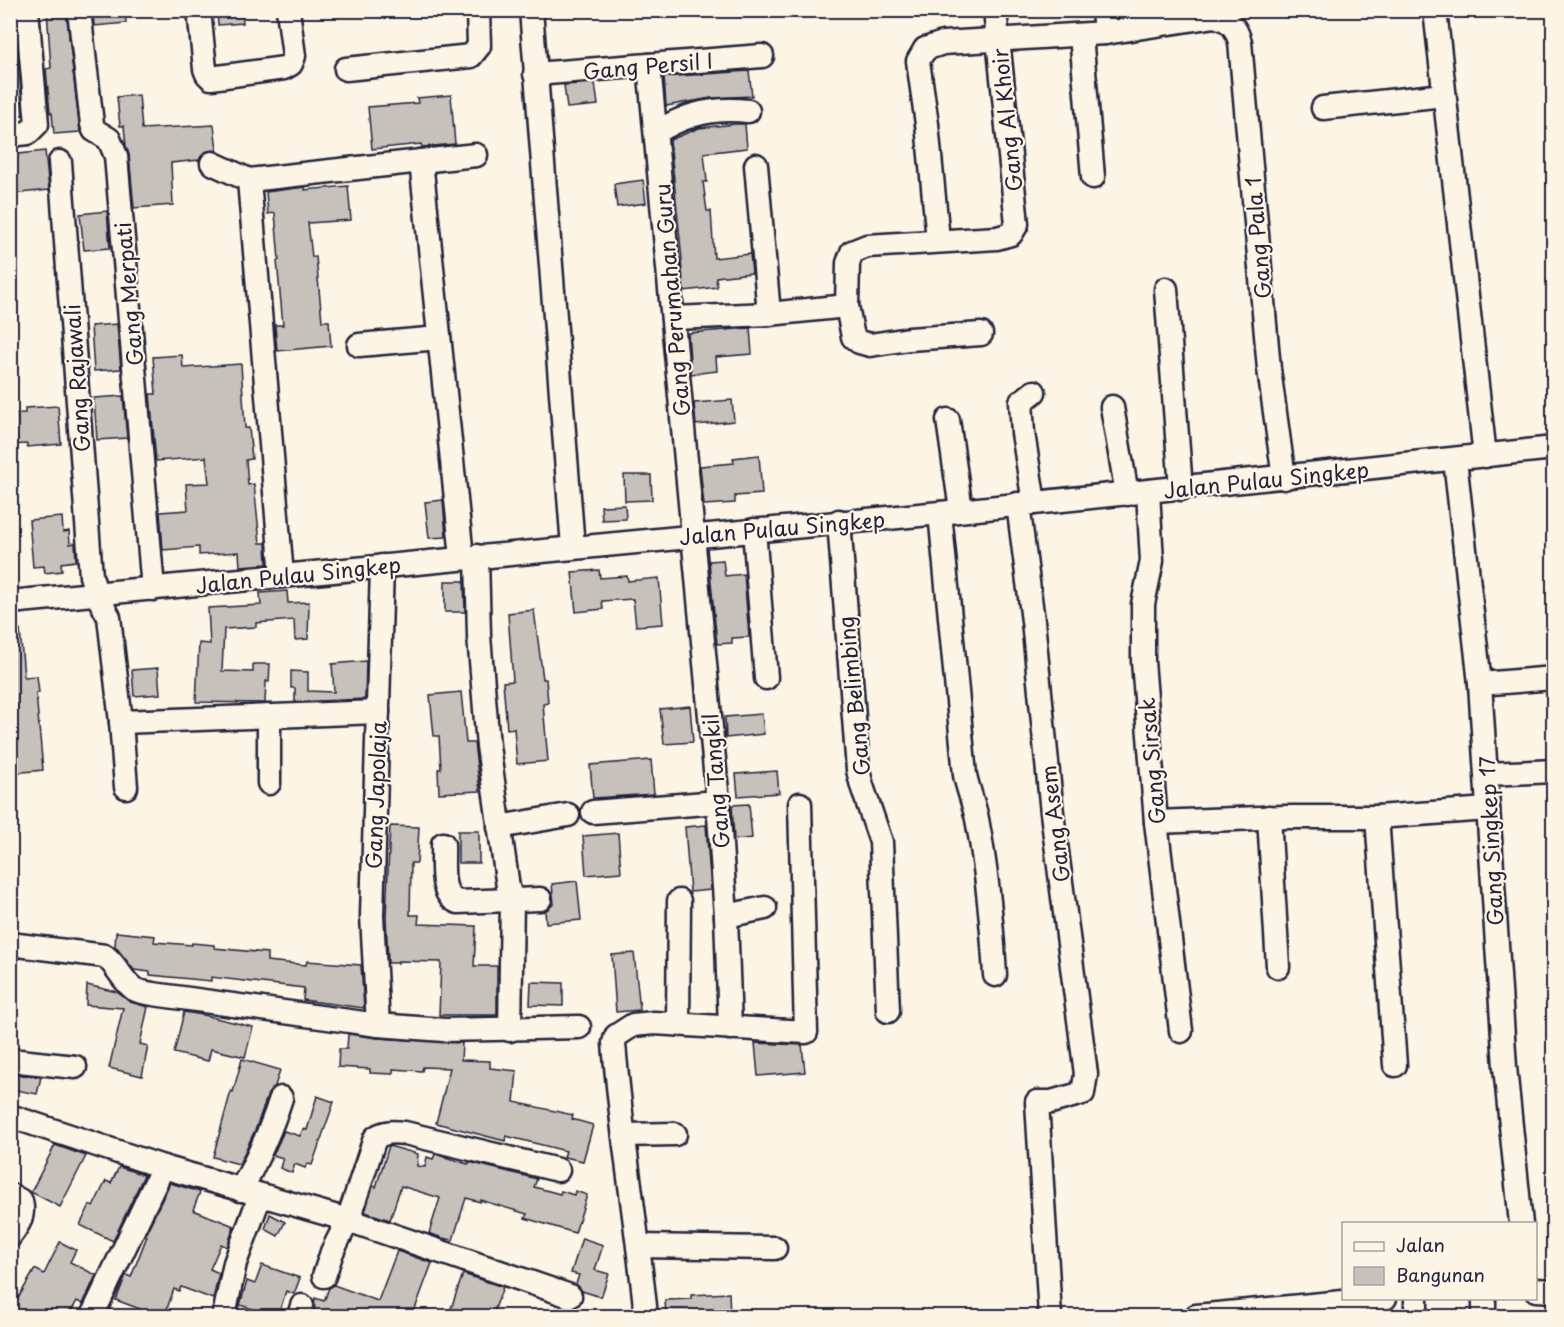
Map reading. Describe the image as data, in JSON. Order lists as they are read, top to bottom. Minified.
{"streets":{"street":["Gang Persil I","Gang Al Khoir","Gang Pala 1","Gang Merpati","Gang Perumahan Guru","Gang Rajawali","Jalan Pulau Singkep","Gang Belimbing","Gang Sirsak","Gang Tangkil","Gang Japolaja","Gang Asem","Gang Singkep 17"]},"crossings":[["Gang Persil I","Gang Perumahan Guru"],["Gang Pala 1","Jalan Pulau Singkep"],["Gang Merpati","Jalan Pulau Singkep"],["Gang Perumahan Guru","Jalan Pulau Singkep"],["Gang Perumahan Guru","Gang Tangkil"],["Gang Rajawali","Jalan Pulau Singkep"],["Jalan Pulau Singkep","Gang Belimbing"],["Jalan Pulau Singkep","Gang Sirsak"],["Jalan Pulau Singkep","Gang Tangkil"],["Jalan Pulau Singkep","Gang Japolaja"],["Jalan Pulau Singkep","Gang Asem"],["Jalan Pulau Singkep","Gang Singkep 17"]],"legend":["Jalan","Bangunan"]}
